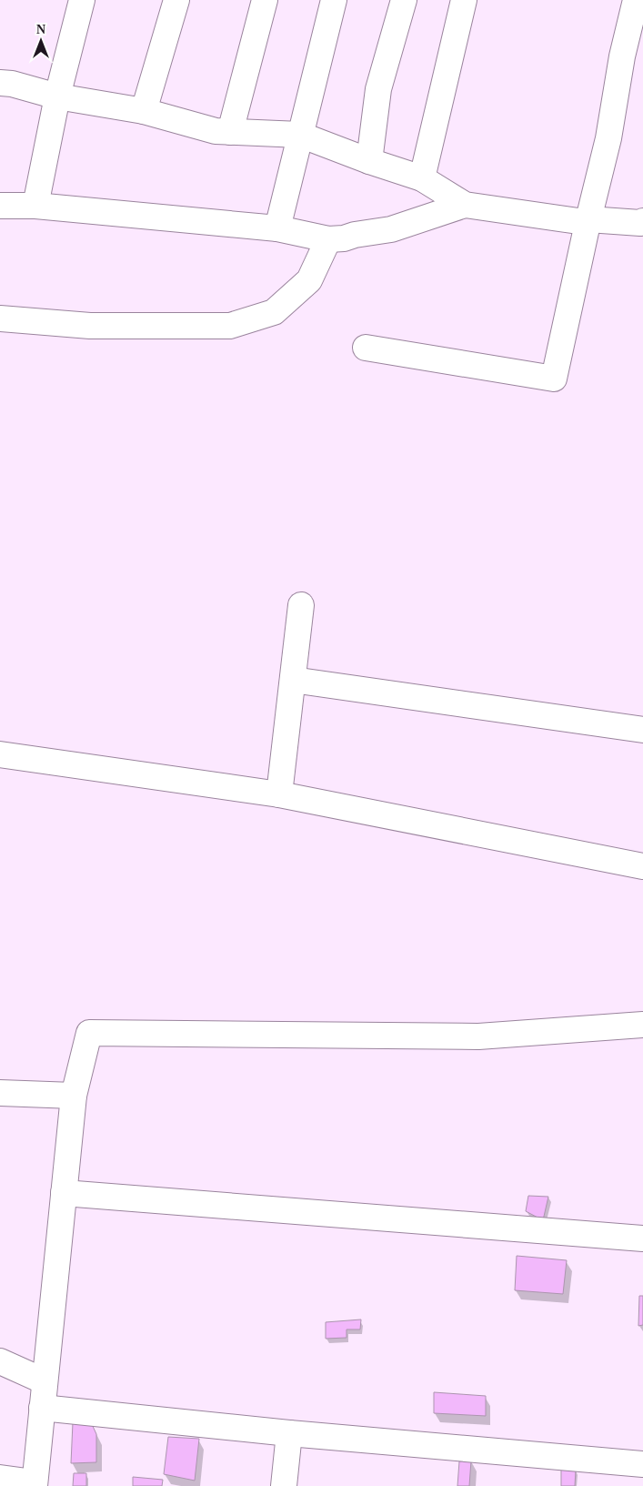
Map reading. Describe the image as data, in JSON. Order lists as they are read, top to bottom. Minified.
{"north":"top"}
